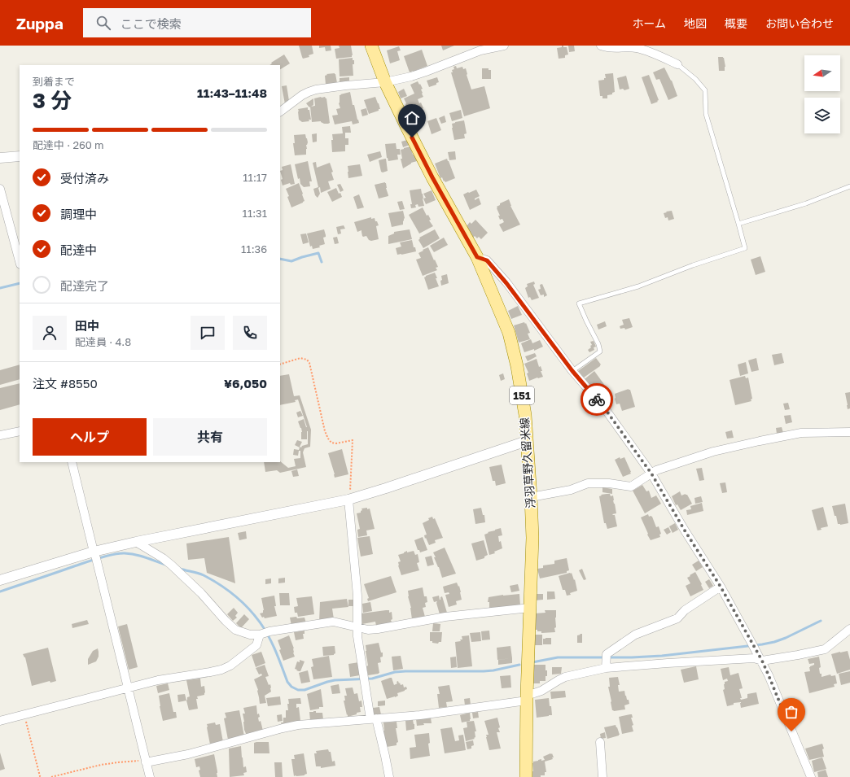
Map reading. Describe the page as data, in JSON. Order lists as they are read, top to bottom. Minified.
{"streets":{"main road":["151","浮羽草野久留米線"]},"north":"left","page":{"header":"Zuppa","search":"ここで検索","nav":["ホーム","地図","概要","お問い合わせ"],"heading":["3 分","到着まで","11:43–11:48"],"panel":["田中","配達員 · 4.8","注文 #8550","¥6,050"],"bar":"配達中 · 260 m","list":[["受付済み","11:17"],["調理中","11:31"],["配達中","11:36"],"配達完了"],"buttons":["ヘルプ","共有"]}}
